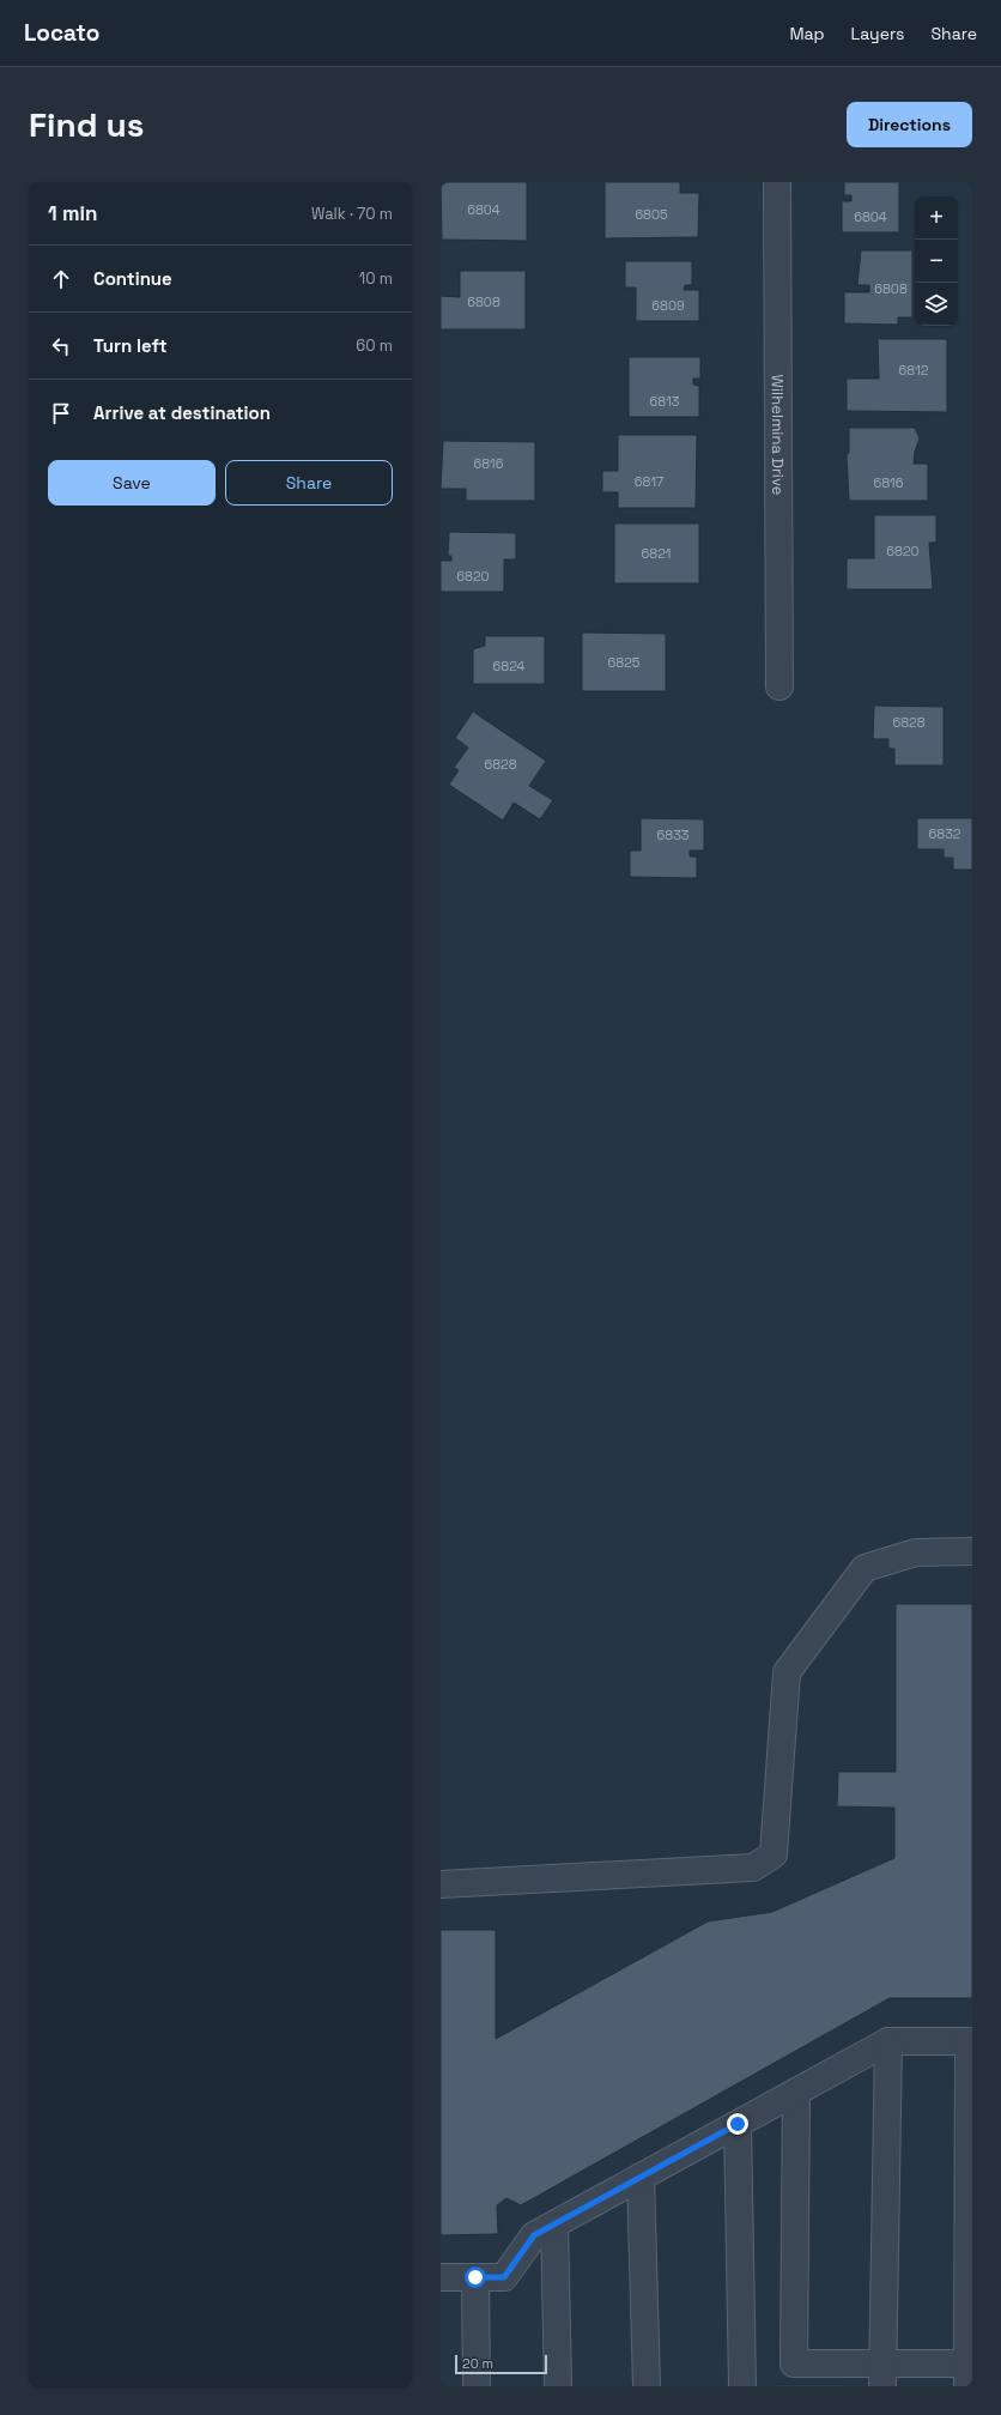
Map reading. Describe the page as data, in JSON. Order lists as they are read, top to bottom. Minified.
{"streets":{"street":["Wilhelmina Drive"]},"house_numbers":["6804","6805","6804","6808","6808","6809","6812","6813","6816","6817","6816","6820","6821","6820","6825","6824","6828","6828","6832","6833"],"scale_bar":"20 m","page":{"header":"Locato","nav":["Map","Layers","Share"],"buttons":["Directions",["Save","Share"]],"title":"Find us","heading":["1 min","Walk · 70 m"],"map_buttons":["+","−"],"list":[["Continue","10 m"],["Turn left","60 m"],"Arrive at destination"],"scale":"20 m"}}
